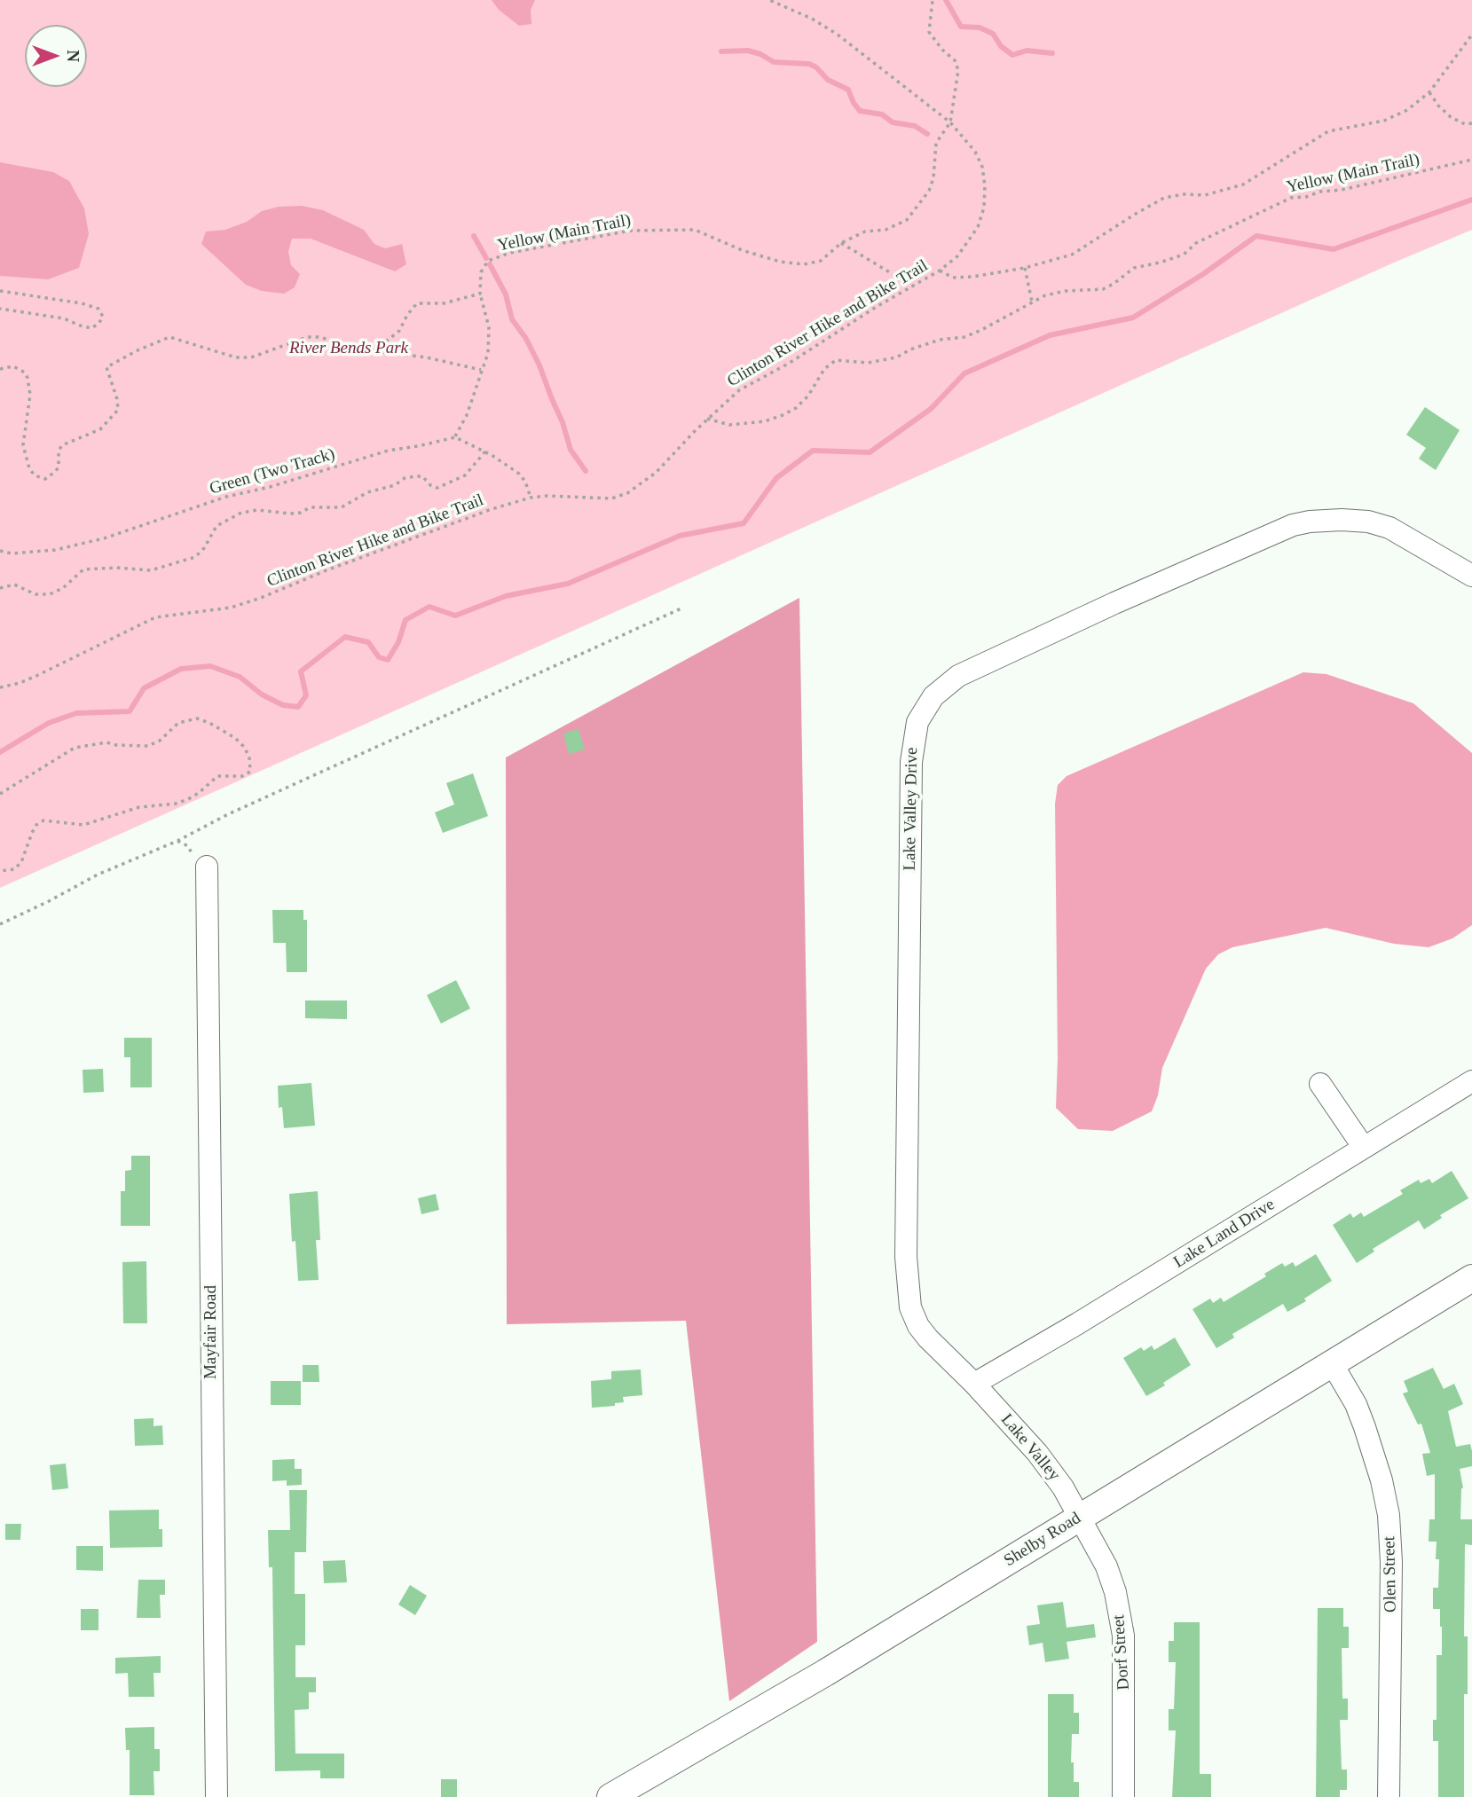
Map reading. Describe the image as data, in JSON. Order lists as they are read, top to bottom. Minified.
{"streets":{"street":["Lake Valley Drive","Lake Land Drive","Mayfair Road","Lake Valley","Shelby Road","Olen Street","Dorf Street"],"path":["Yellow (Main Trail)","Clinton River Hike and Bike Trail","Green (Two Track)"]},"crossings":[["Yellow (Main Trail)","Clinton River Hike and Bike Trail"],["Lake Valley Drive","Lake Land Drive"],["Lake Valley Drive","Lake Valley"],["Lake Land Drive","Lake Valley"],["Lake Valley","Shelby Road"],["Lake Valley","Dorf Street"],["Shelby Road","Olen Street"],["Shelby Road","Dorf Street"]],"parks":["River Bends Park"],"north":"right"}
